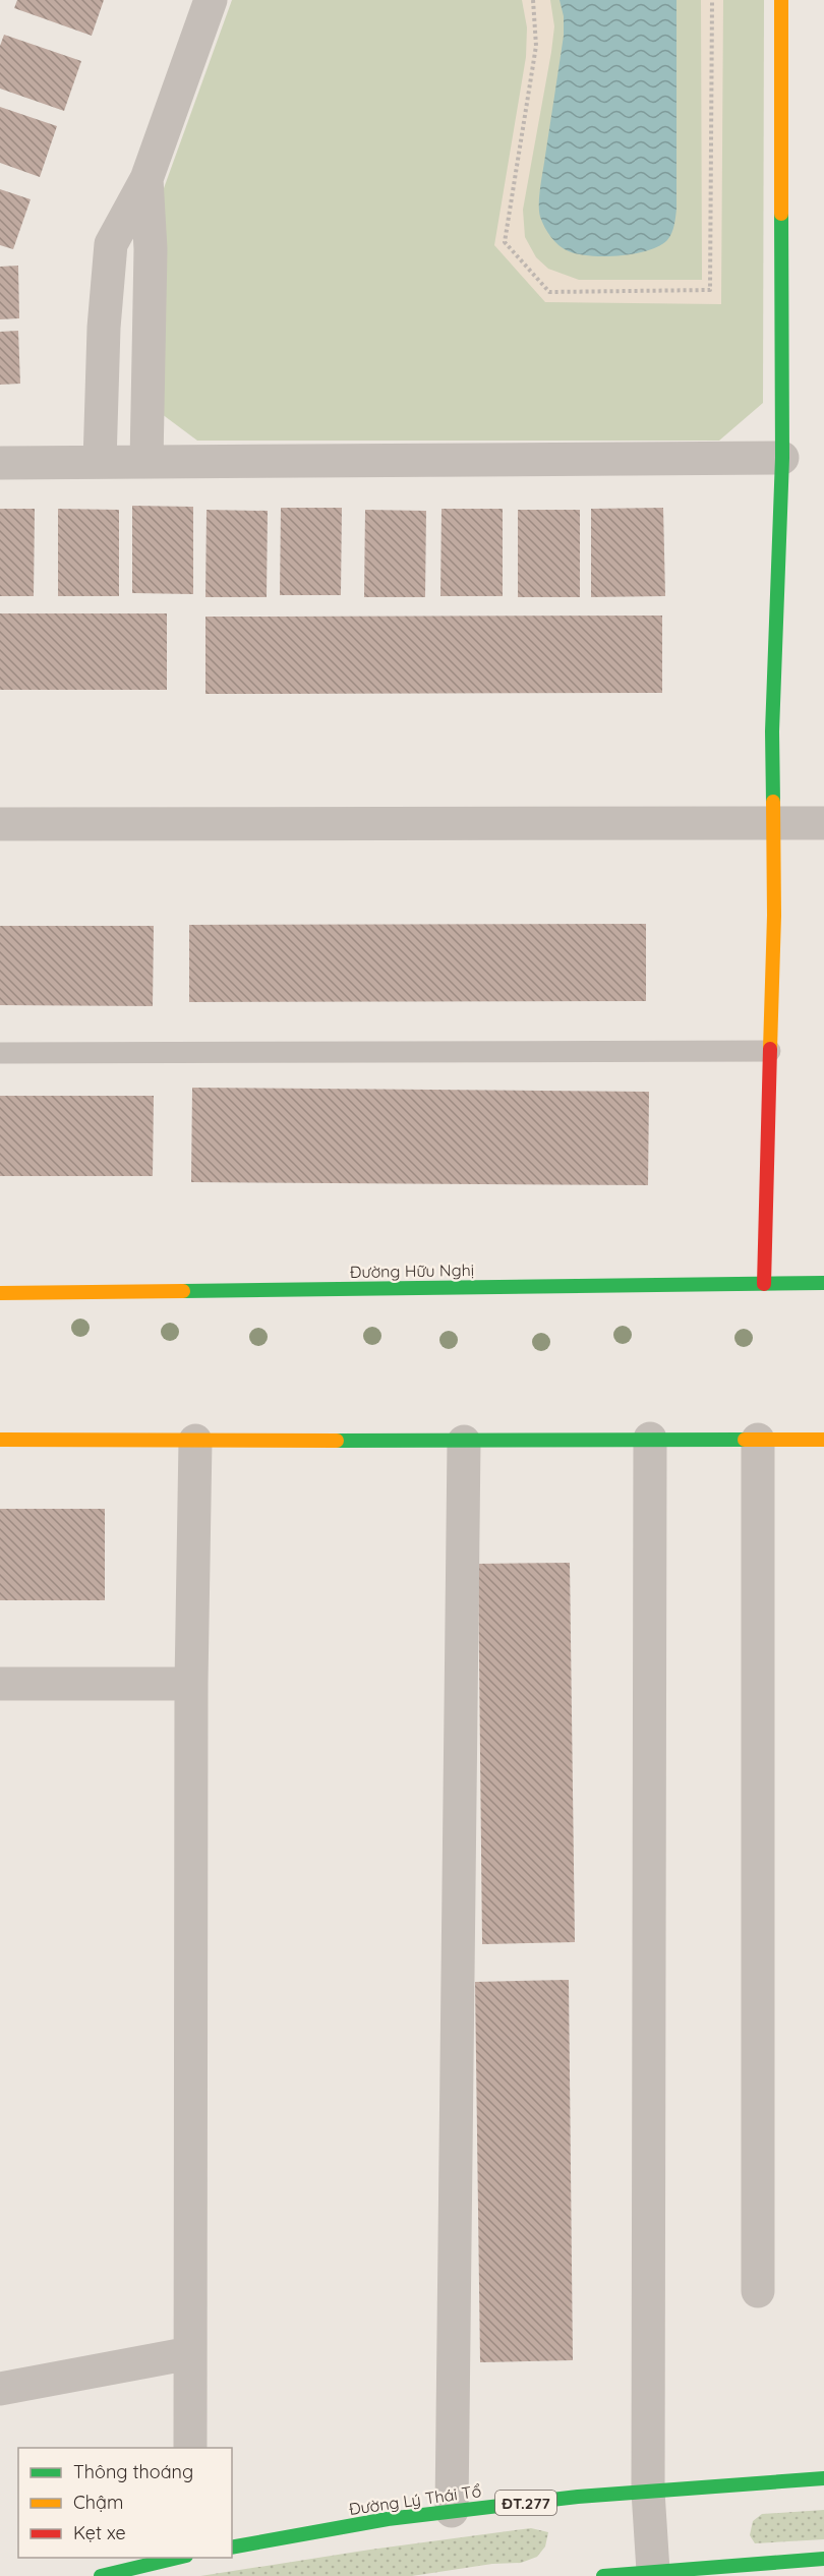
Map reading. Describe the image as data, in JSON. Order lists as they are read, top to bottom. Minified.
{"streets":{"main road":["Đường Hữu Nghị","Đường Lý Thái Tổ","ĐT.277"]},"legend":["Thông thoáng","Chậm","Kẹt xe"]}
